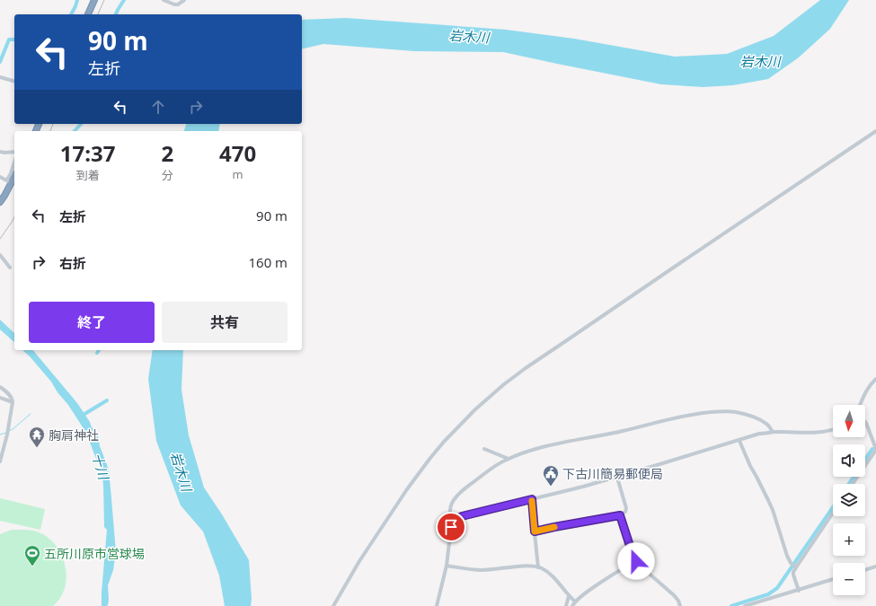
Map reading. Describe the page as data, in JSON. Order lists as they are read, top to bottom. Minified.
{"water":["岩木川","十川"],"places":{"temple":["胸肩神社"],"public building":["下古川簡易郵便局"],"sports":["五所川原市営球場"]},"north":"bottom","page":{"turn":["90 m","左折"],"eta":["17:37","到着","2","分","470","m"],"list":[{"name":"左折","value":"90 m"},{"name":"右折","value":"160 m"}],"buttons":["終了","共有"],"map_buttons":["+","−"]}}
